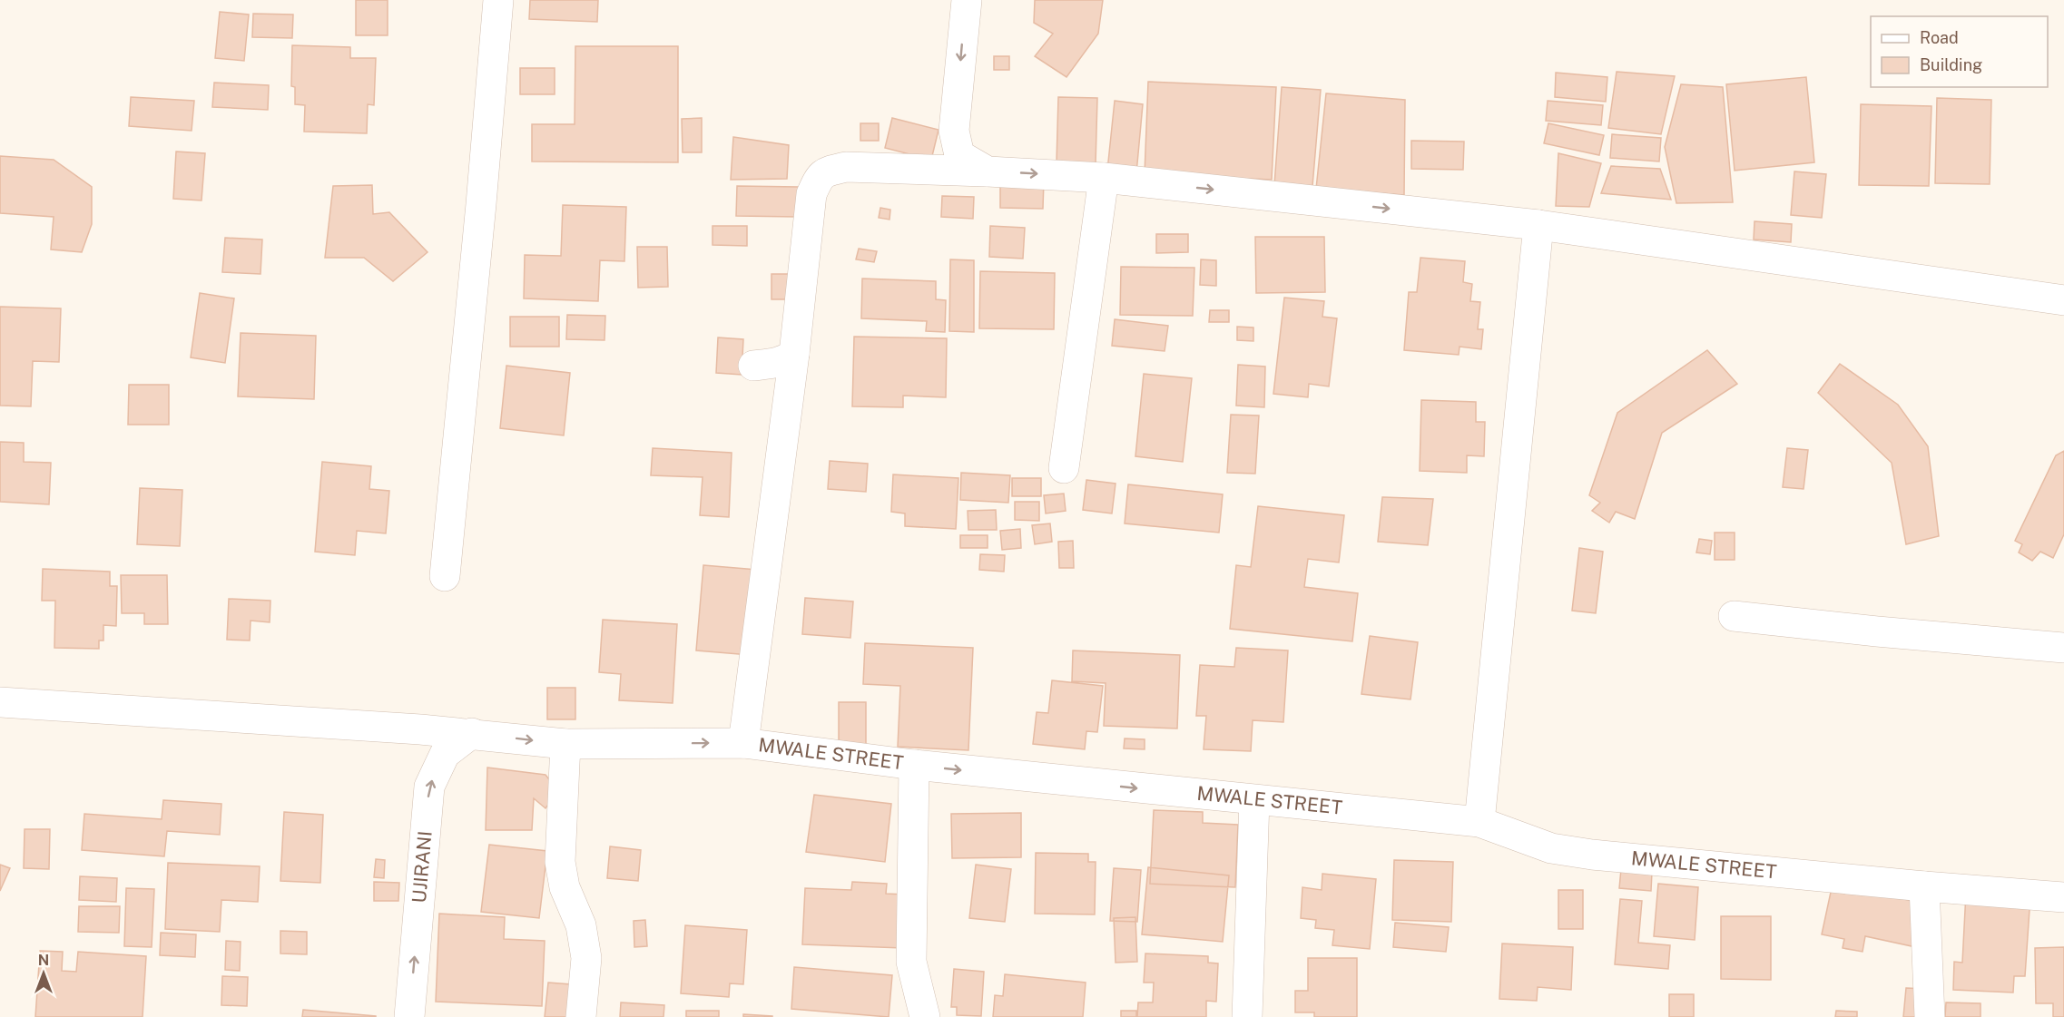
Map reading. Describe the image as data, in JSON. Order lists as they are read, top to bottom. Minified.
{"streets":{"street":["MWALE STREET","UJIRANI"]},"crossings":[["MWALE STREET","UJIRANI"]],"legend":["Road","Building"],"north":"top"}
